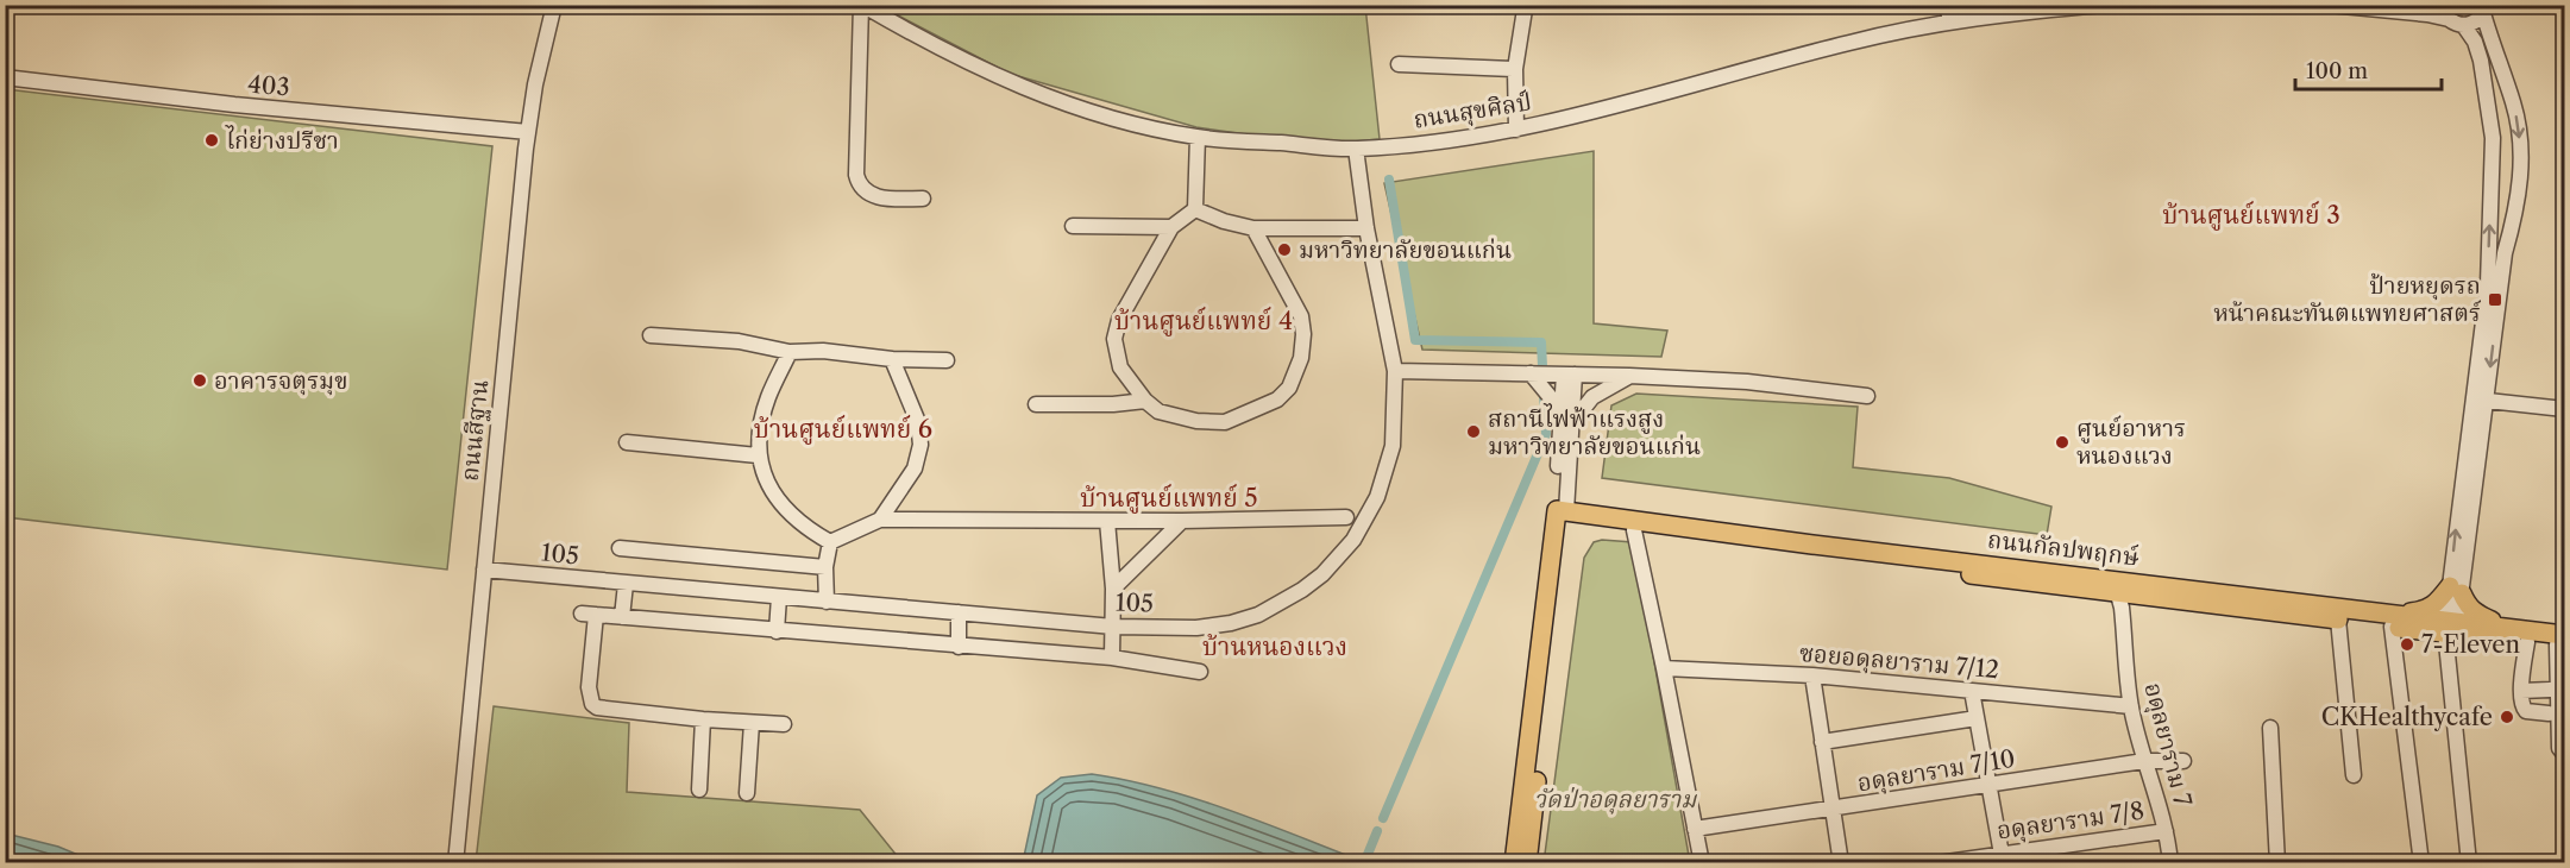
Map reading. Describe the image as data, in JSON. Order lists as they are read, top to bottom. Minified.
{"streets":{"main road":["ถนนกัลปพฤกษ์"],"street":["403","ถนนสุขศิลป์","ถนนสีฐาน","105","ซอยอดุลยาราม 7/12","อดุลยาราม 7","อดุลยาราม 7/10","อดุลยาราม 7/8"]},"crossings":[["403","ถนนสีฐาน"],["ถนนสุขศิลป์","105"],["ถนนสีฐาน","105"],["ถนนกัลปพฤกษ์","อดุลยาราม 7"],["ซอยอดุลยาราม 7/12","อดุลยาราม 7"],["อดุลยาราม 7","อดุลยาราม 7/10"],["อดุลยาราม 7","อดุลยาราม 7/8"]],"districts":["บ้านศูนย์แพทย์ 3","บ้านศูนย์แพทย์ 4","บ้านศูนย์แพทย์ 6","บ้านศูนย์แพทย์ 5","บ้านหนองแวง"],"parks":["วัดป่าอดุลยาราม"],"places":{"other":["ไก่ย่างปรีชา","มหาวิทยาลัยขอนแก่น","อาคารจตุรมุข","สถานีไฟฟ้าแรงสูง มหาวิทยาลัยขอนแก่น","ศูนย์อาหาร หนองแวง","7-Eleven","CKHealthycafe"],"transit":["ป้ายหยุดรถ หน้าคณะทันตแพทยศาสตร์"]},"scale_bar":"100 m"}
